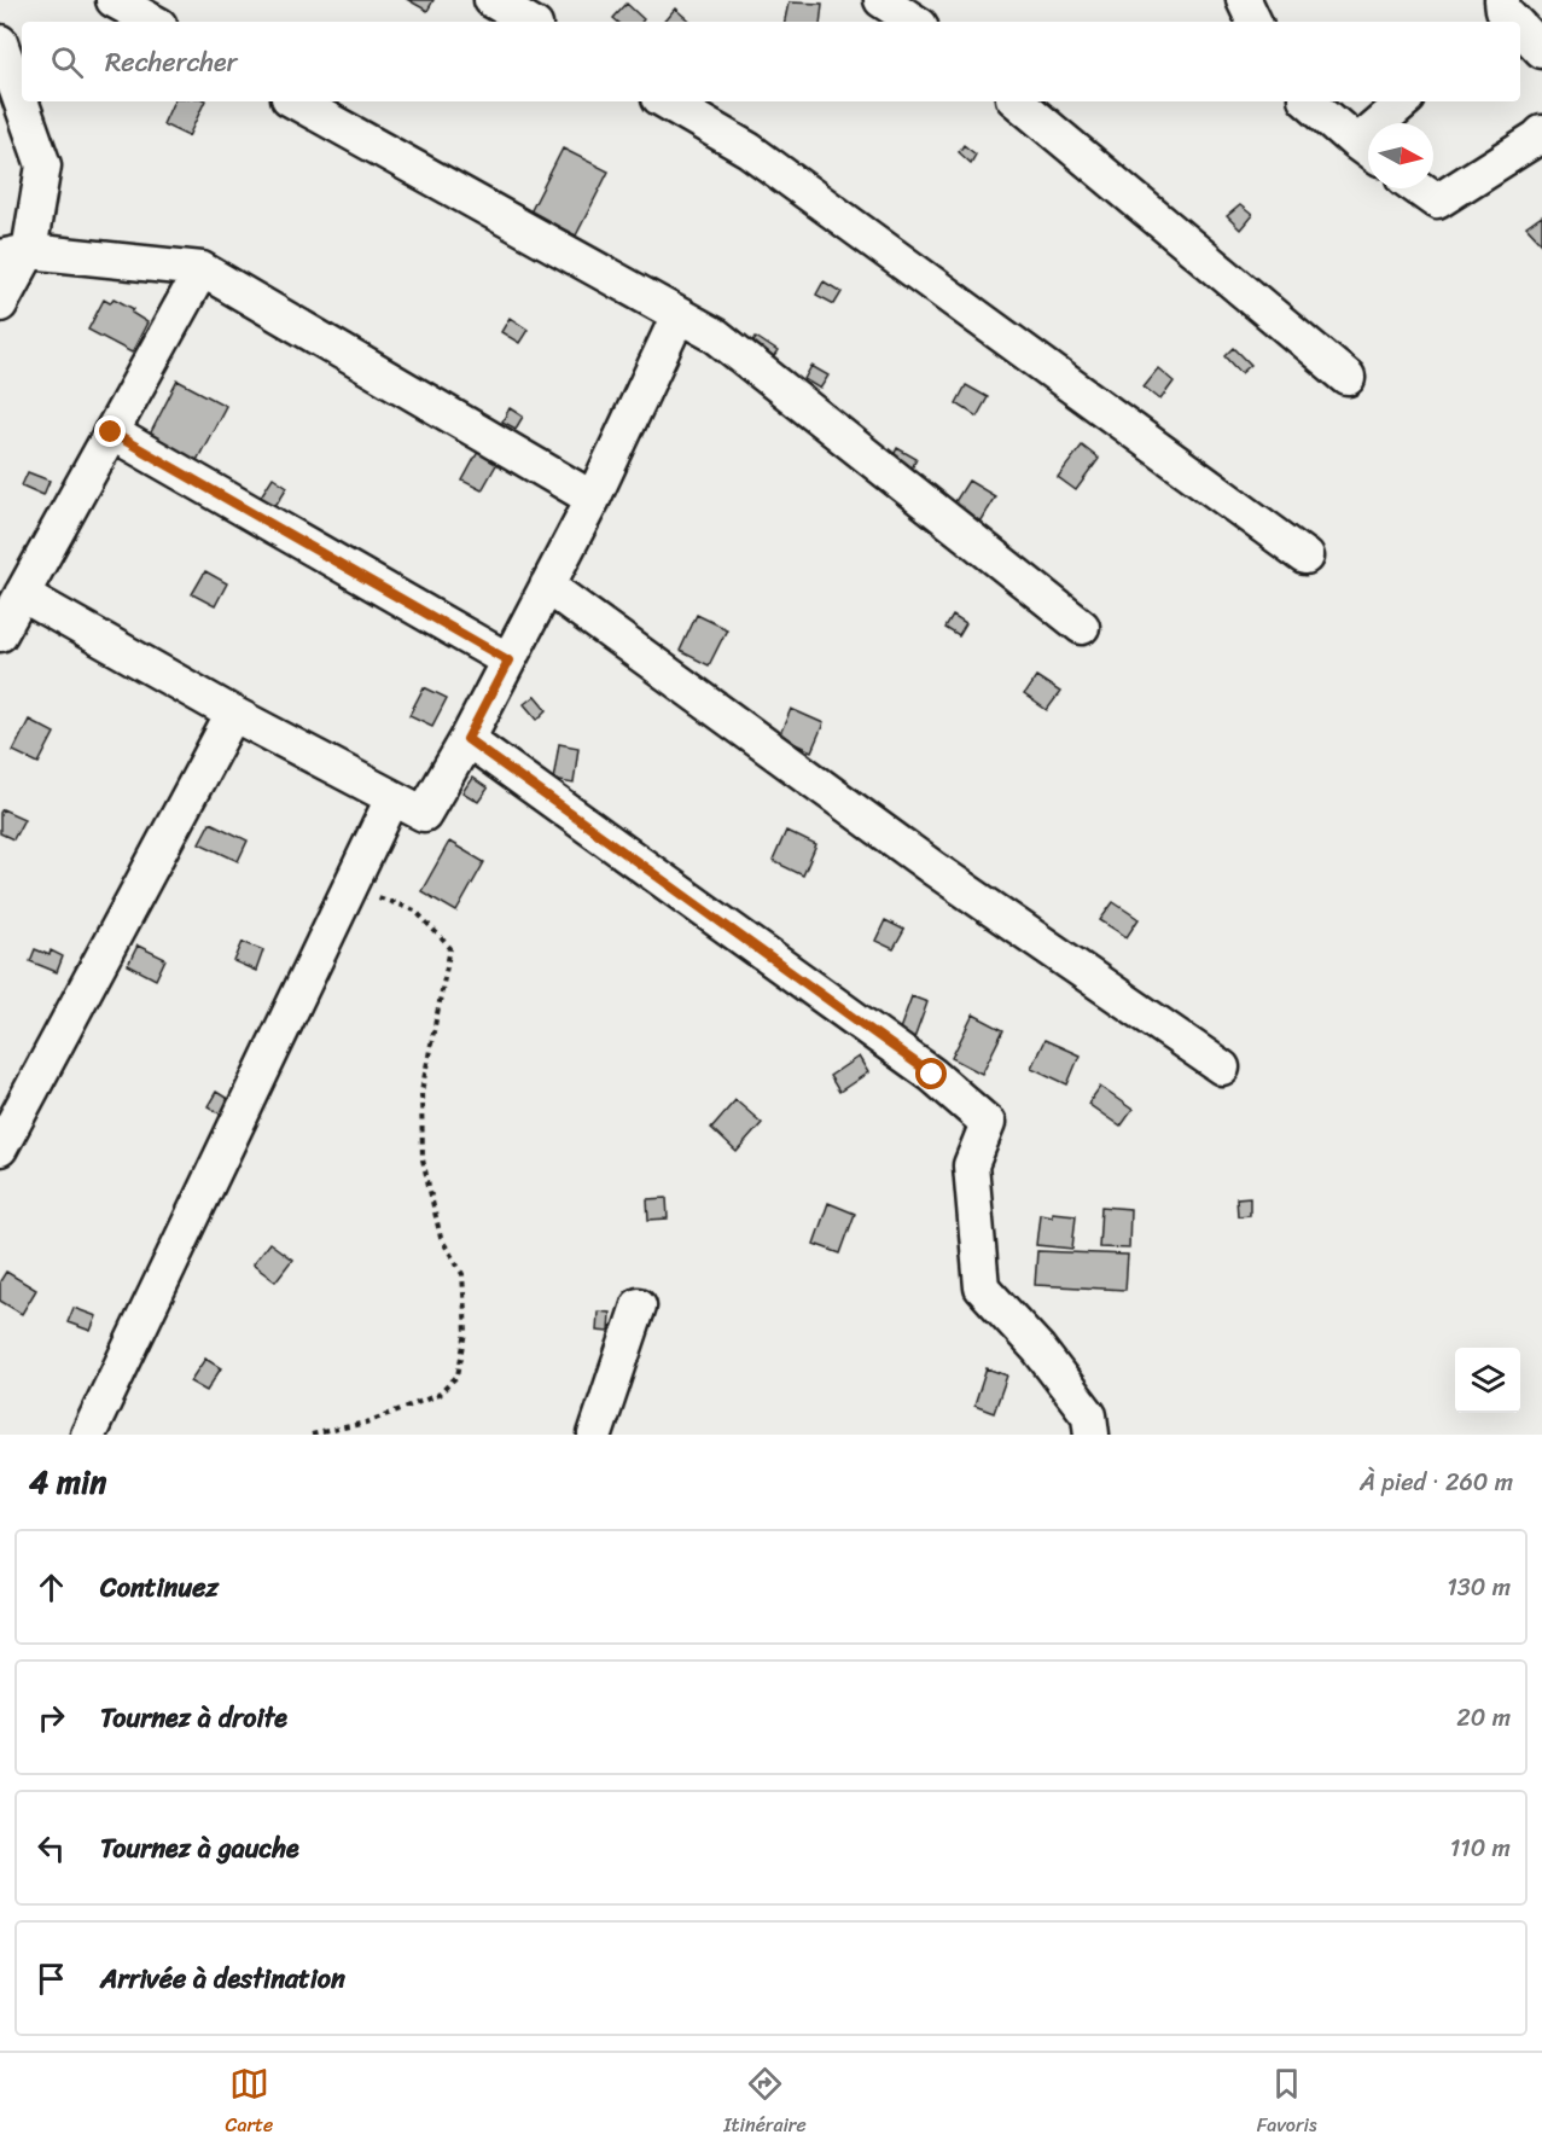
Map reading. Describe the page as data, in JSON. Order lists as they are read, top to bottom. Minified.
{"north":"right","page":{"search":"Rechercher","heading":["4 min","À pied · 260 m"],"list":[["Continuez","130 m"],["Tournez à droite","20 m"],["Tournez à gauche","110 m"],"Arrivée à destination"],"nav":["Carte","Itinéraire","Favoris"]}}
